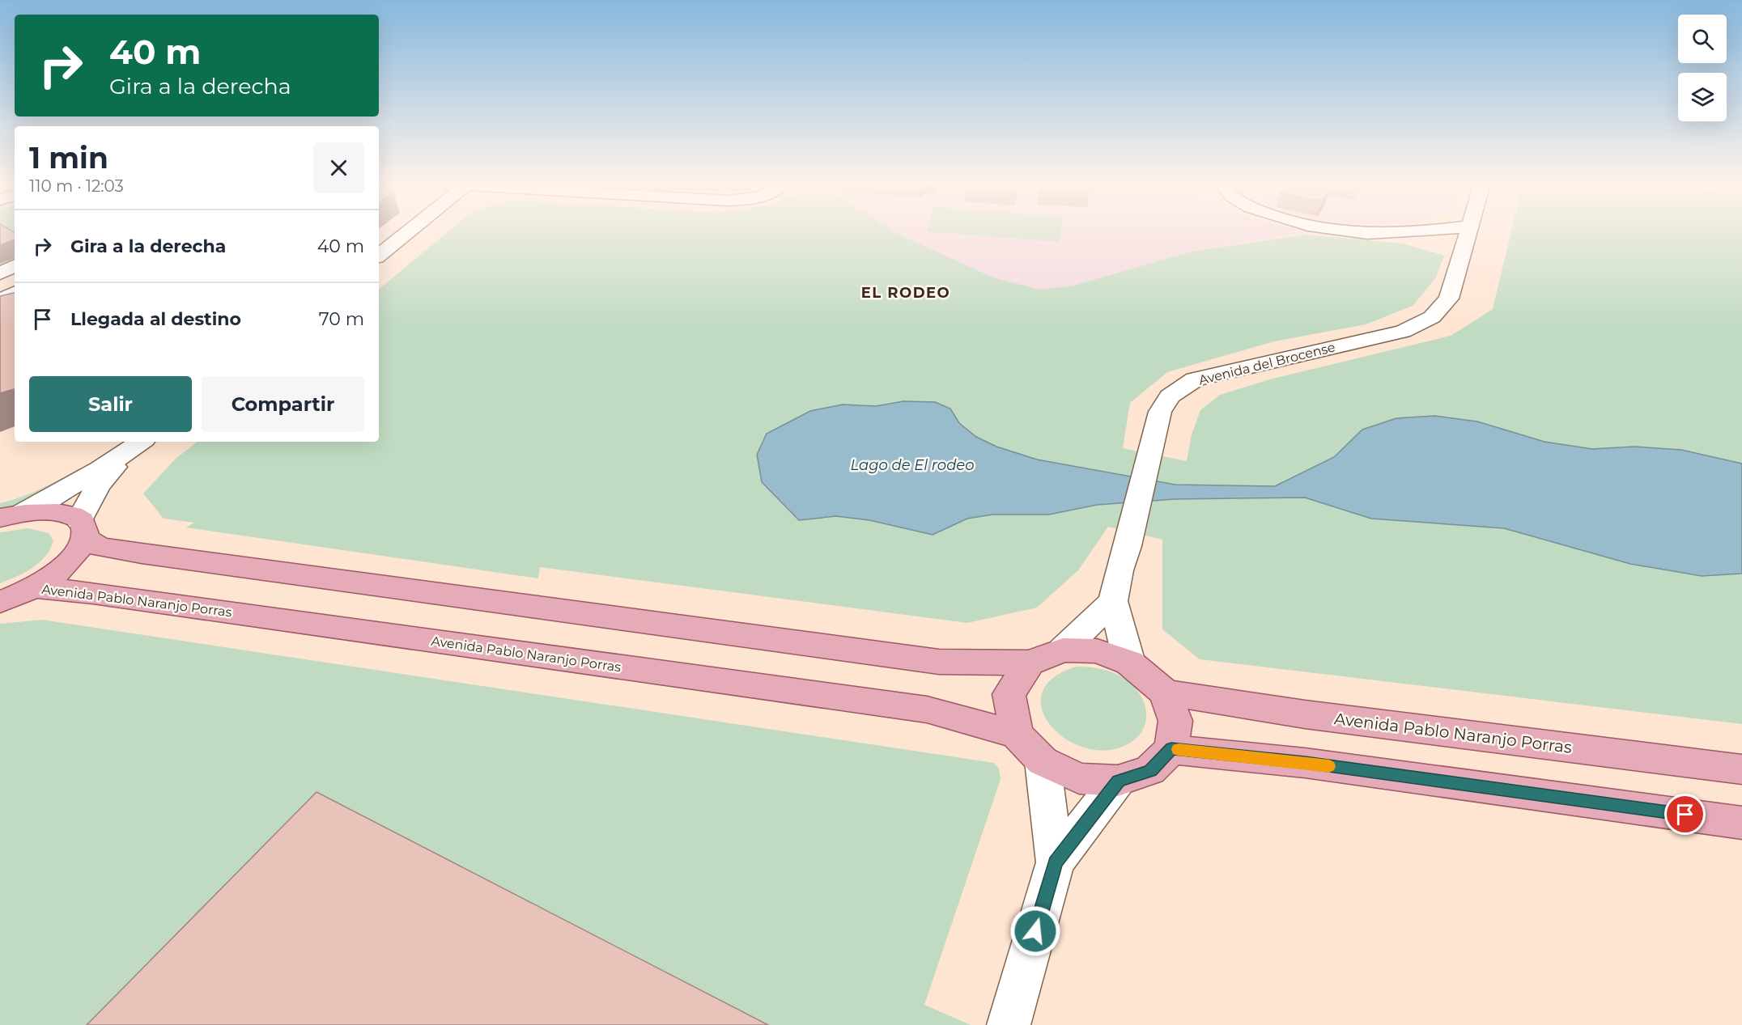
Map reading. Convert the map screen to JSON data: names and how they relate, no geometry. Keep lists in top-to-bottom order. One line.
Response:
{"streets":{"main road":["Avenida Pablo Naranjo Porras"],"street":["Avenida del Brocense"]},"crossings":[["Avenida del Brocense","Avenida Pablo Naranjo Porras"]],"districts":["EL RODEO"],"water":["Lago de El rodeo"],"page":{"turn":["40 m","Gira a la derecha"],"heading":["1 min","110 m · 12:03"],"list":[{"name":"Gira a la derecha","value":"40 m"},{"name":"Llegada al destino","value":"70 m"}],"buttons":["Salir","Compartir"]}}
